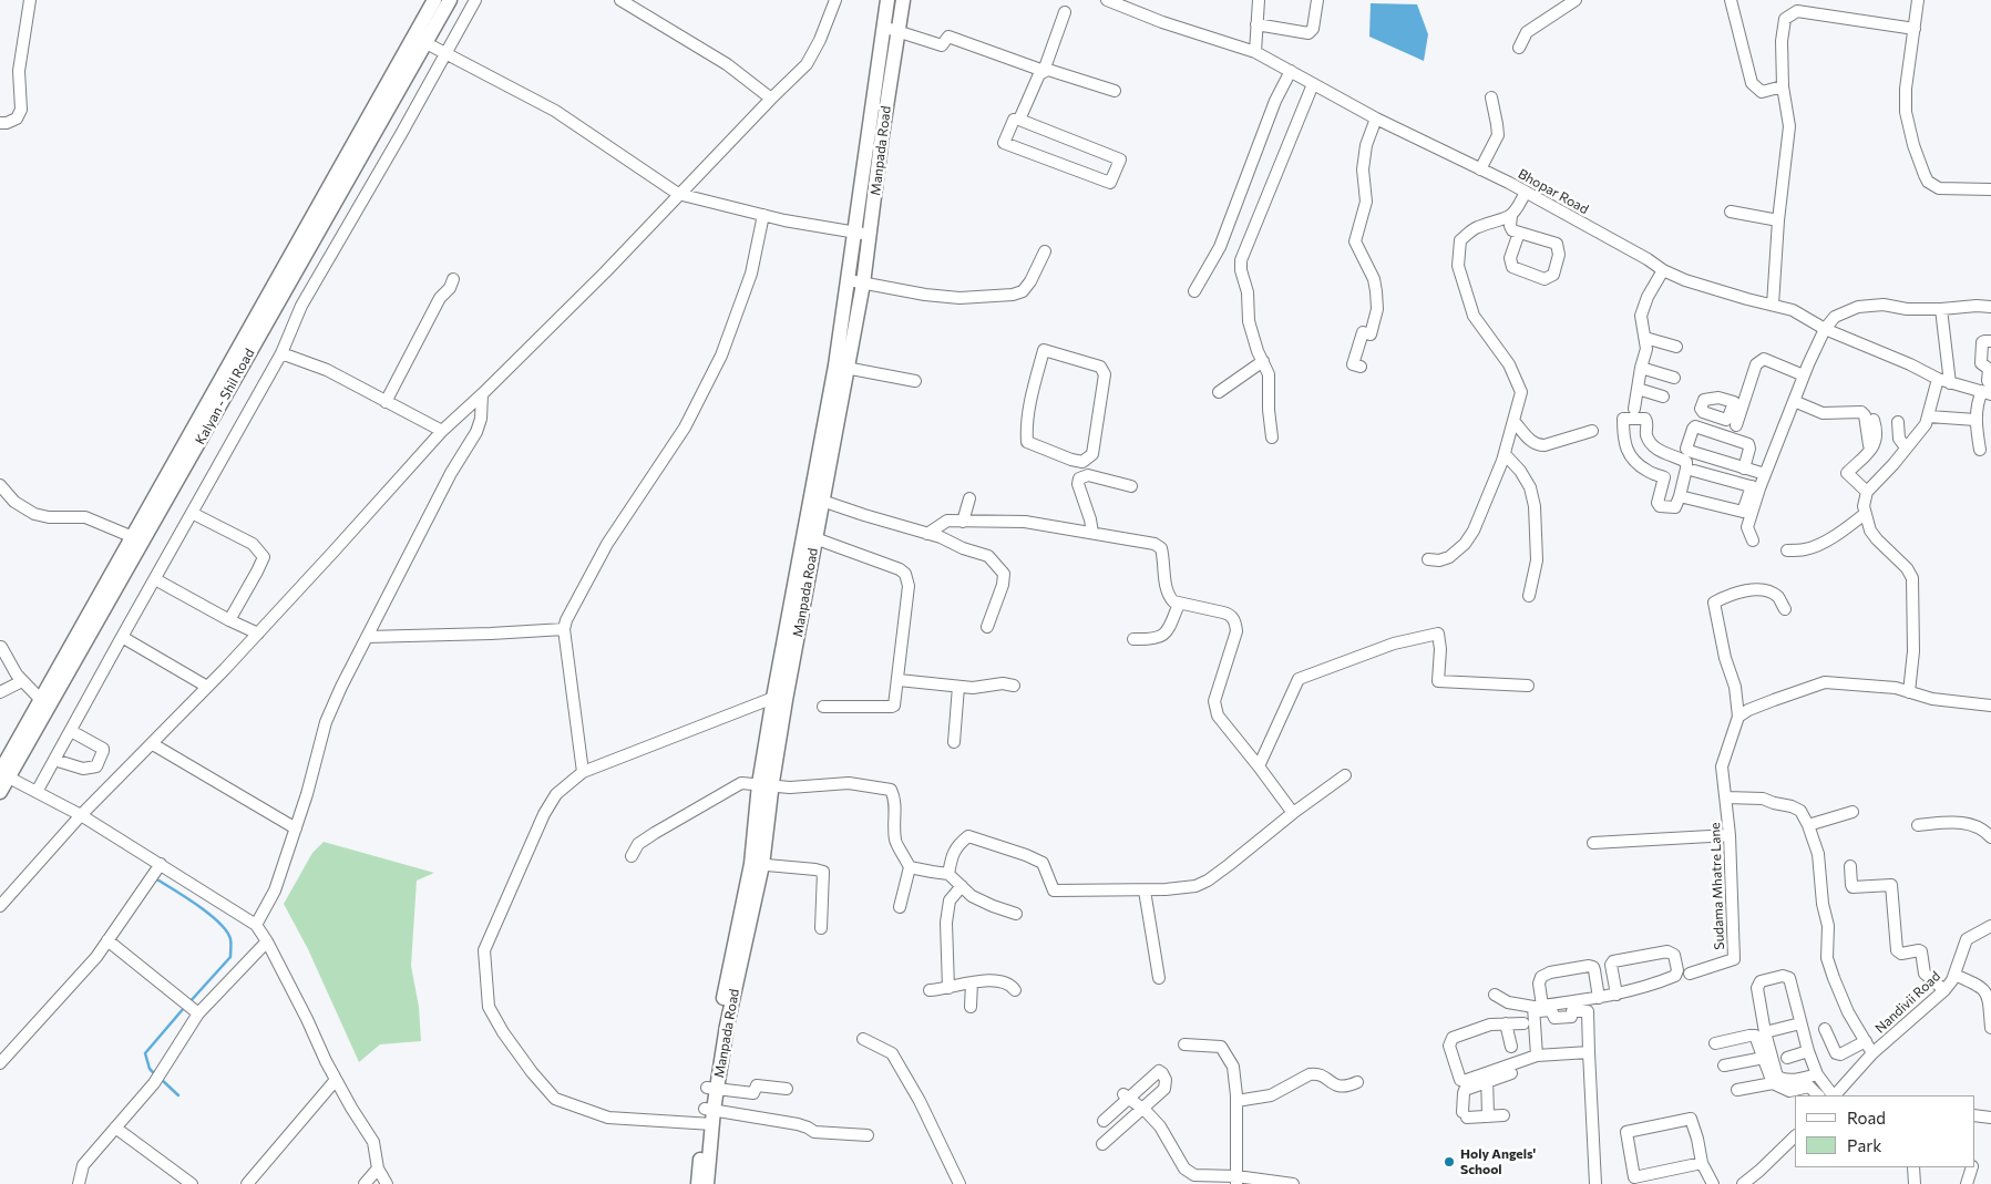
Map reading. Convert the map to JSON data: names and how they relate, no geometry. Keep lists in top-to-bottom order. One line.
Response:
{"streets":{"main road":["Manpada Road","Kalyan - Shil Road"],"street":["Bhopar Road","Sudama Mhatre Lane","Nandivii Road"]},"places":["Holy Angels' School"],"legend":["Road","Park"]}
